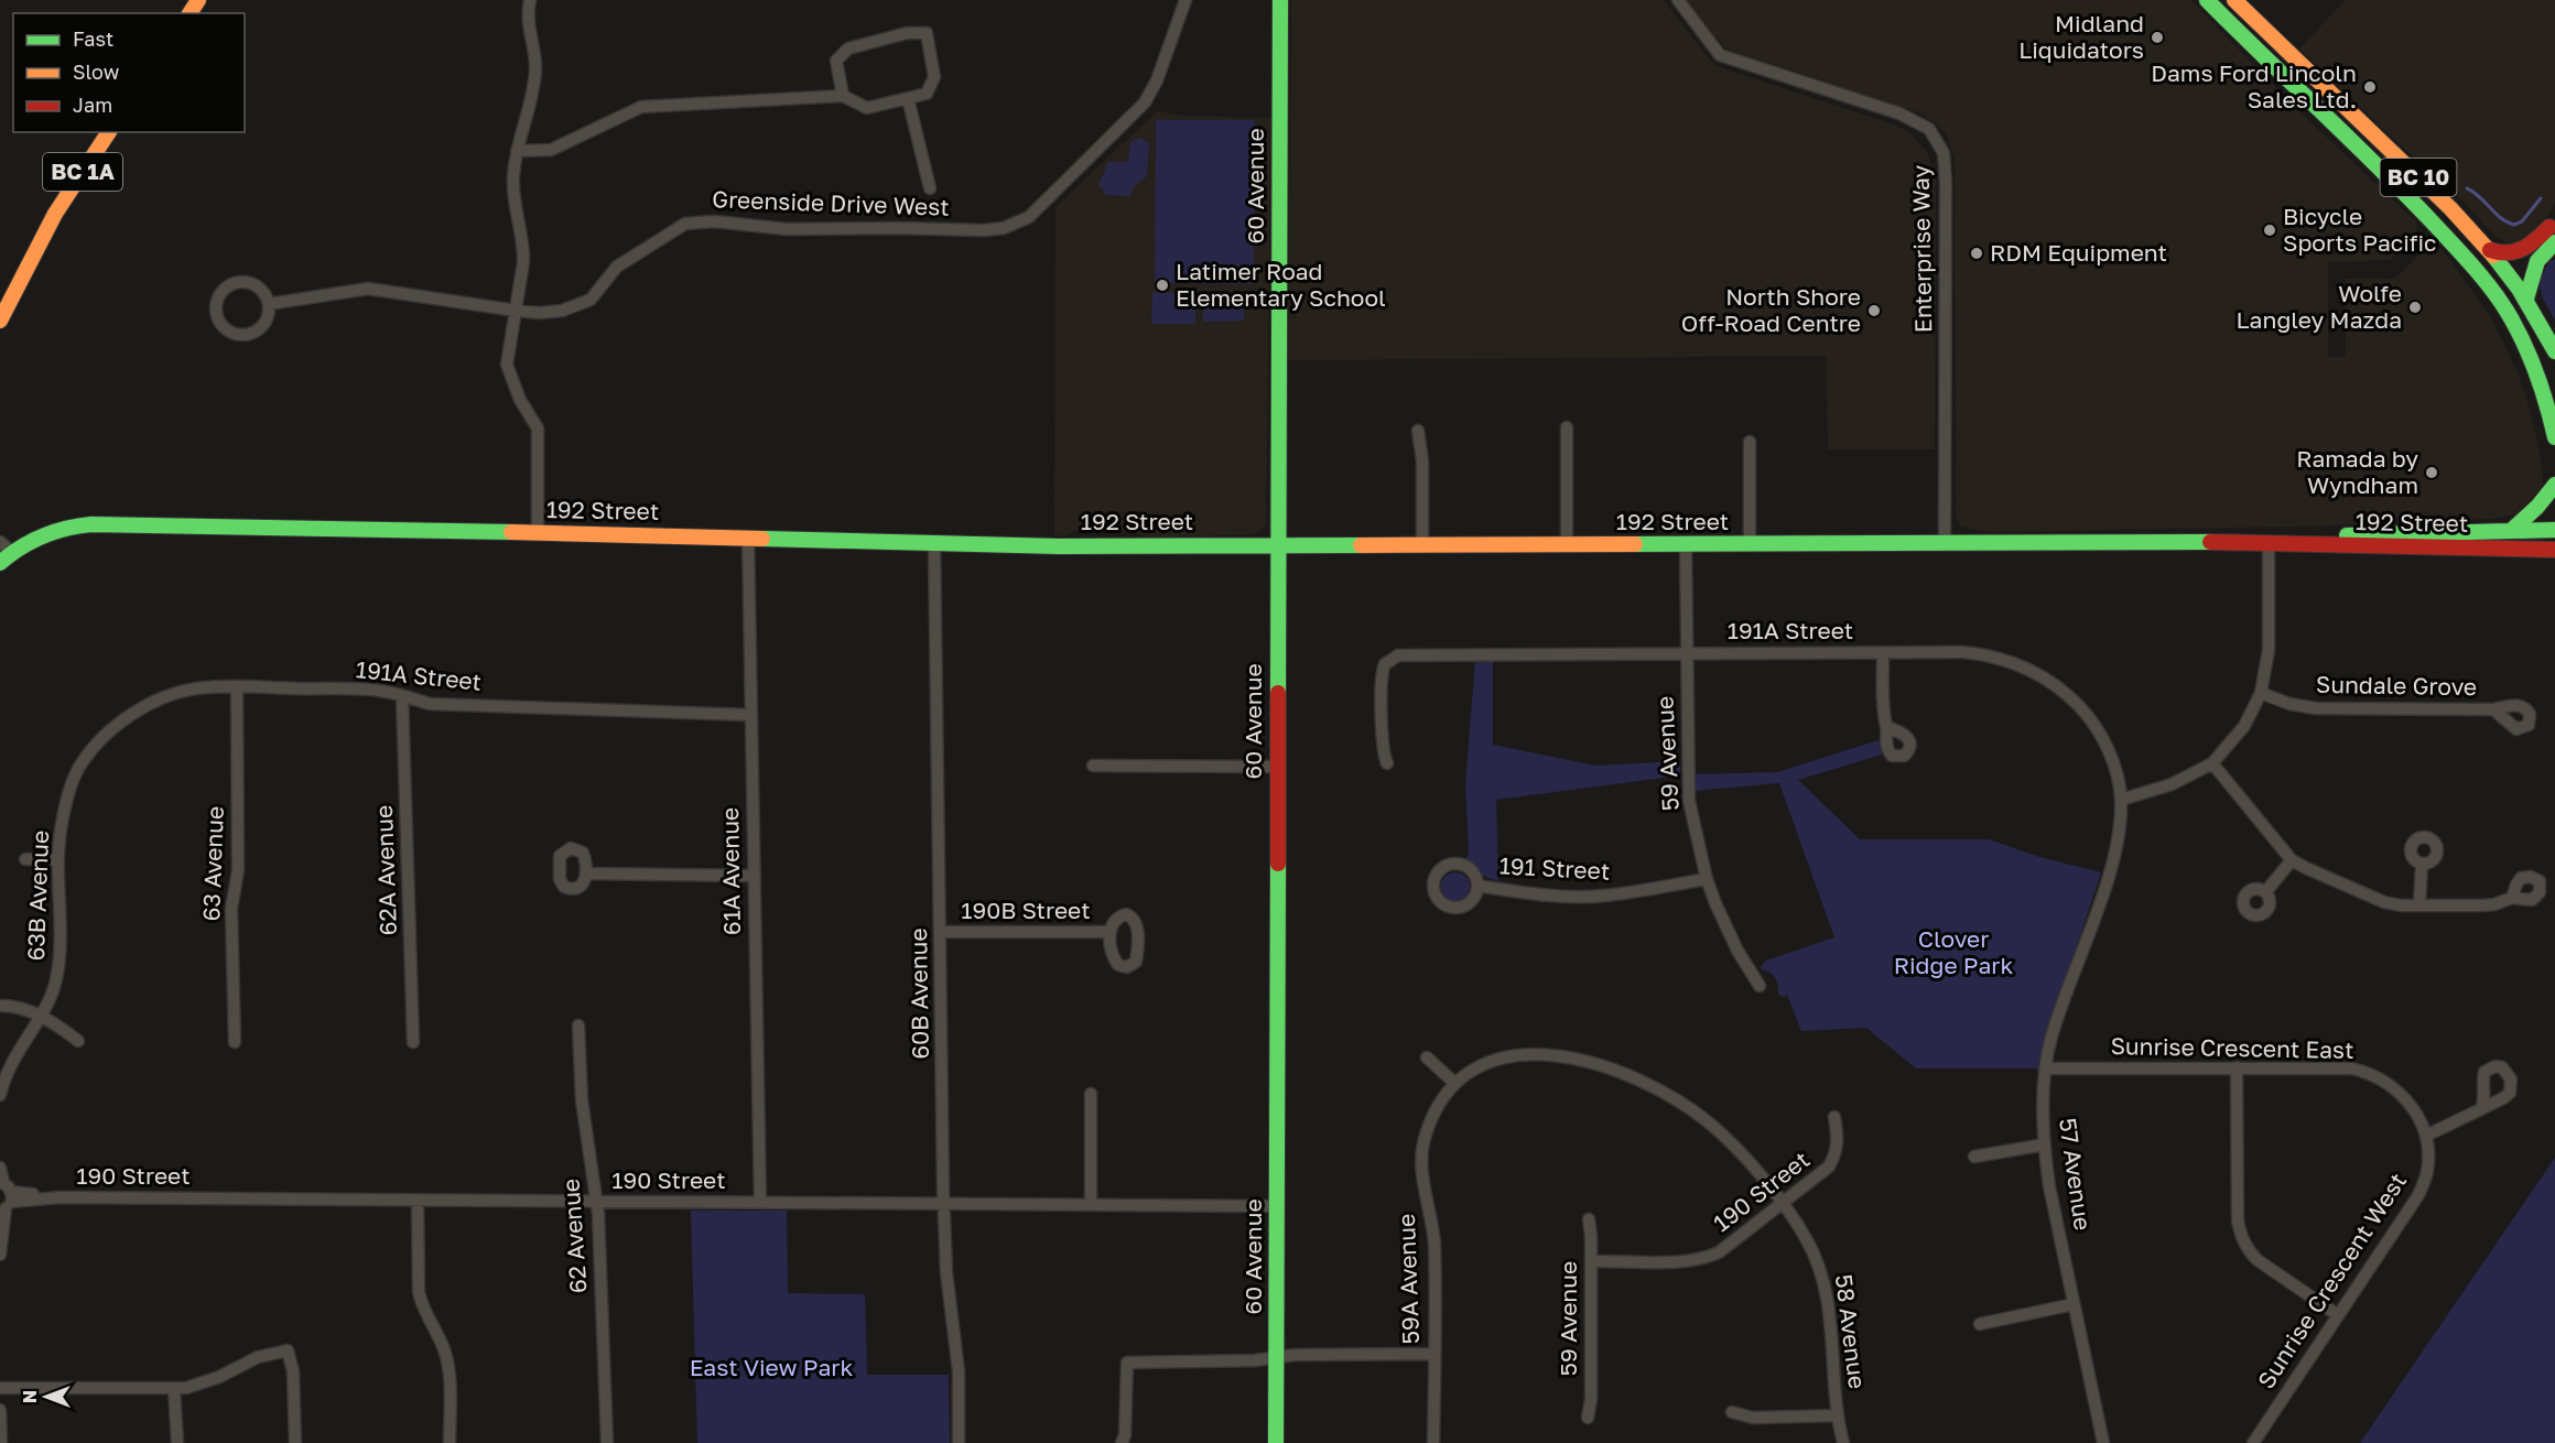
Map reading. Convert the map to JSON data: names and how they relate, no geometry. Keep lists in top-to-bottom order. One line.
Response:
{"streets":{"main road":["BC 1A","BC 10","60 Avenue","192 Street"],"street":["Greenside Drive West","Enterprise Way","191A Street","Sundale Grove","59 Avenue","63 Avenue","191 Street","62A Avenue","61A Avenue","63B Avenue","190B Street","60B Avenue","Sunrise Crescent East","57 Avenue","190 Street","62 Avenue","59A Avenue","Sunrise Crescent West","58 Avenue"]},"crossings":[["60 Avenue","192 Street"],["60 Avenue","190 Street"],["Enterprise Way","192 Street"],["192 Street","59 Avenue"],["192 Street","61A Avenue"],["192 Street","60B Avenue"],["191A Street","59 Avenue"],["191A Street","63 Avenue"],["191A Street","62A Avenue"],["191A Street","61A Avenue"],["191A Street","63B Avenue"],["191A Street","57 Avenue"],["59 Avenue","191 Street"],["59 Avenue","190 Street"],["61A Avenue","190 Street"],["190B Street","60B Avenue"],["60B Avenue","190 Street"],["Sunrise Crescent East","57 Avenue"],["Sunrise Crescent East","Sunrise Crescent West"],["190 Street","62 Avenue"],["190 Street","58 Avenue"],["59A Avenue","58 Avenue"]],"parks":["Clover Ridge Park","East View Park"],"places":["Midland Liquidators","Dams Ford Lincoln Sales Ltd.","Bicycle Sports Pacific","RDM Equipment","Latimer Road Elementary School","Wolfe Langley Mazda","North Shore Off-Road Centre","Ramada by Wyndham"],"legend":["Fast","Slow","Jam"],"north":"left"}
